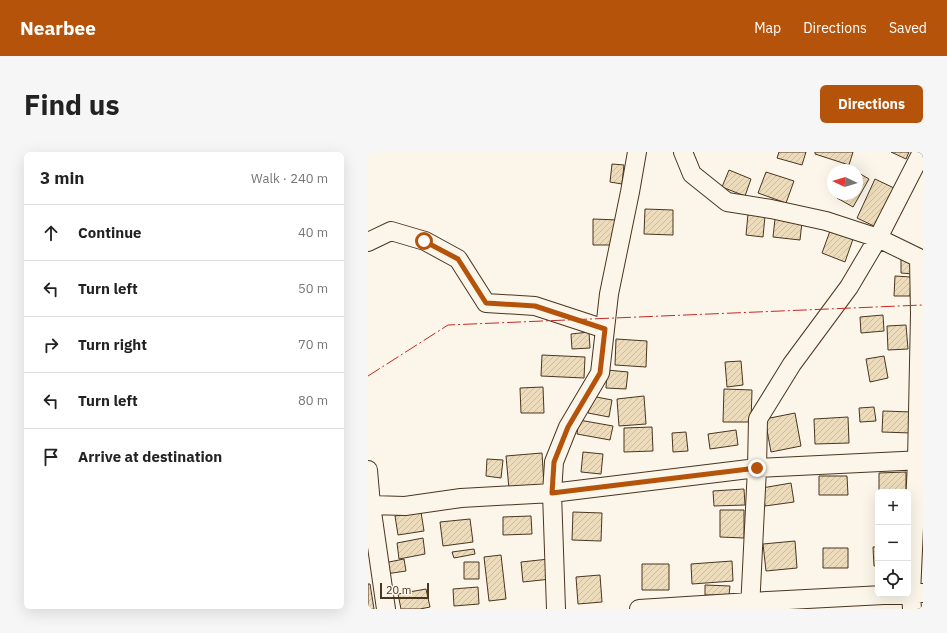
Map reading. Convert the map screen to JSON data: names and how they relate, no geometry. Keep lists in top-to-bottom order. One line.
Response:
{"scale_bar":"20 m","north":"left","page":{"header":"Nearbee","nav":["Map","Directions","Saved"],"buttons":"Directions","title":"Find us","heading":["3 min","Walk · 240 m"],"list":[["Continue","40 m"],["Turn left","50 m"],["Turn right","70 m"],["Turn left","80 m"],"Arrive at destination"],"map_buttons":["+","−"],"scale":"20 m"}}
